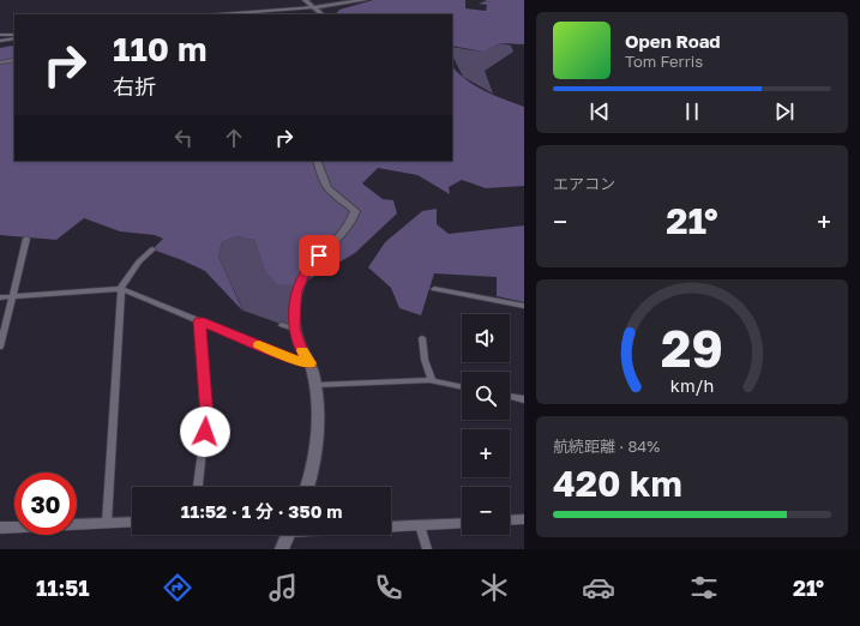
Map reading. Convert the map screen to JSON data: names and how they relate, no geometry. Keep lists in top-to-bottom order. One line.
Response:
{"page":{"turn":["110 m","右折"],"song":["Open Road","Tom Ferris"],"tile":["エアコン",["航続距離 · 84%","420 km"]],"heat":["−","21°","+"],"map_buttons":["+","−"],"limit":"30","trip":"11:52 · 1 分 · 350 m","tabs":["11:51","21°"],"gauge":["29","km/h"]}}
